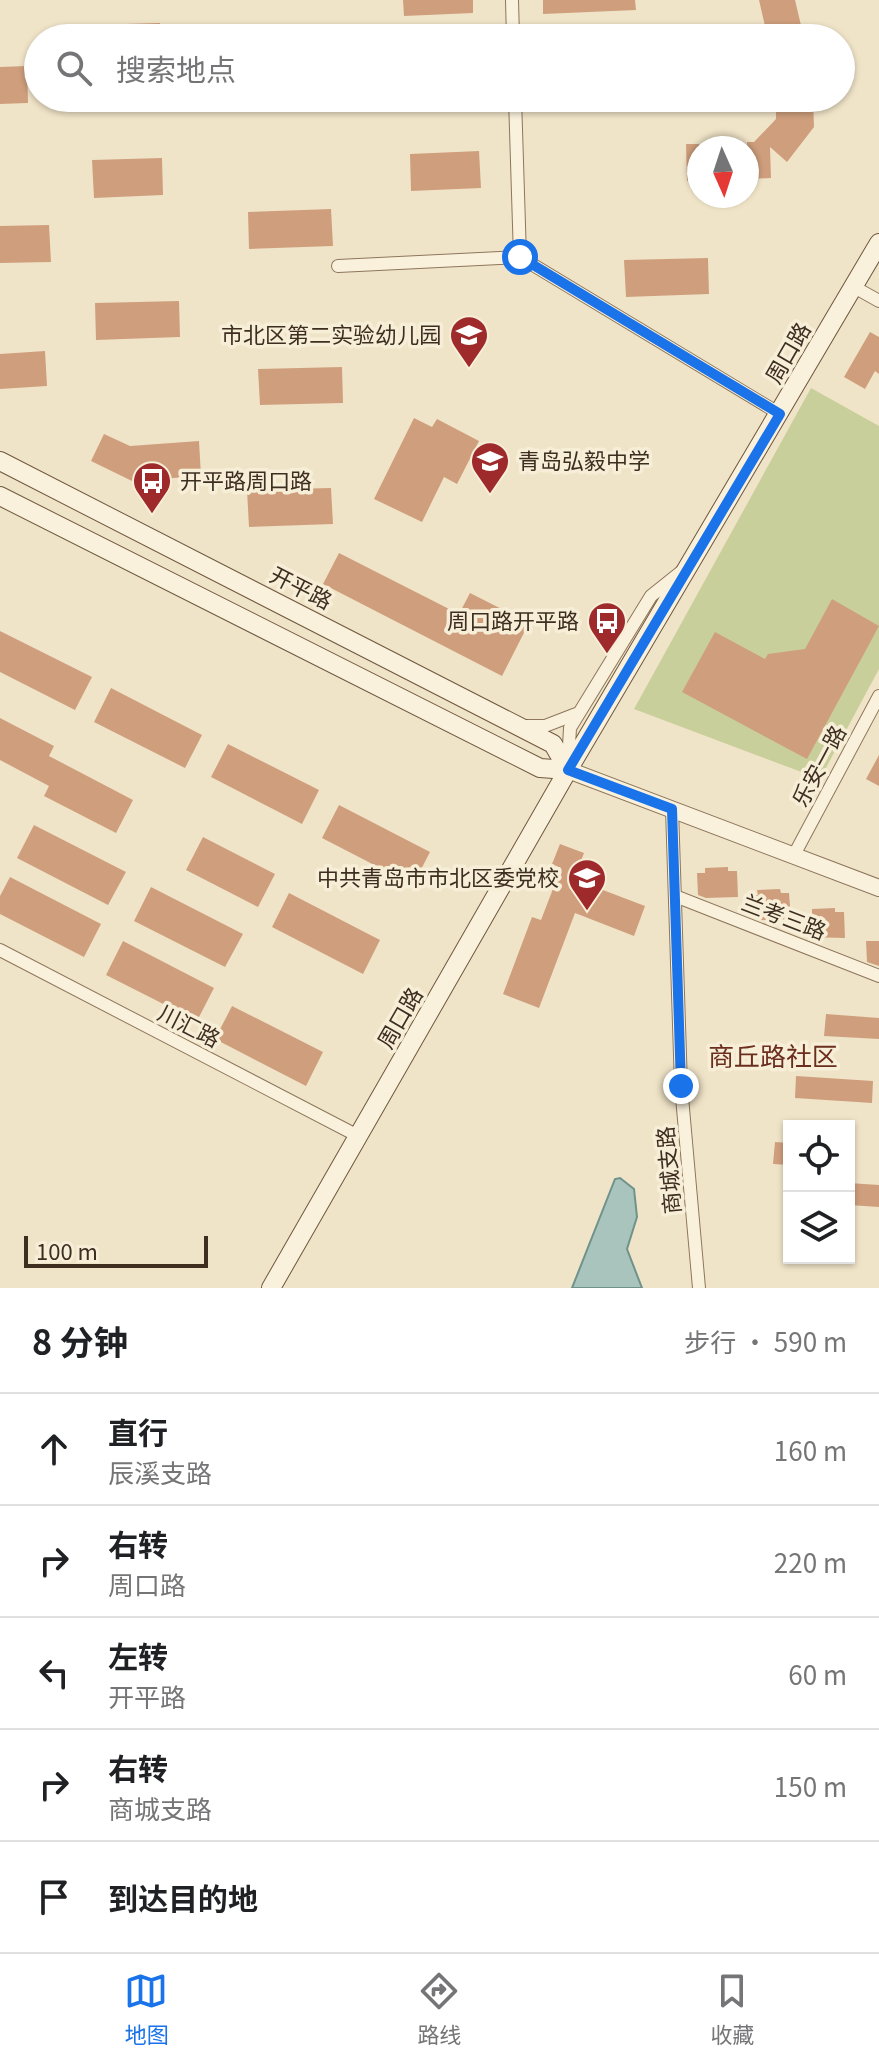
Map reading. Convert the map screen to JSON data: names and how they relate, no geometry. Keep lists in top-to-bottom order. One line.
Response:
{"streets":{"main road":["周口路","开平路"],"street":["乐安一路","兰考三路","川汇路","商城支路"]},"crossings":[["周口路","开平路"],["周口路","川汇路"],["兰考三路","商城支路"]],"districts":["商丘路社区"],"places":{"school or university":["市北区第二实验幼儿园","青岛弘毅中学","中共青岛市市北区委党校"],"bus stop":["开平路周口路","周口路开平路"]},"scale_bar":"100 m","north":"bottom","page":{"search":"搜索地点","scale":"100 m","heading":["8 分钟","步行 · 590 m"],"list":[["直行","辰溪支路","160 m"],["右转","周口路","220 m"],["左转","开平路","60 m"],["右转","商城支路","150 m"],"到达目的地"],"nav":["地图","路线","收藏"]}}
